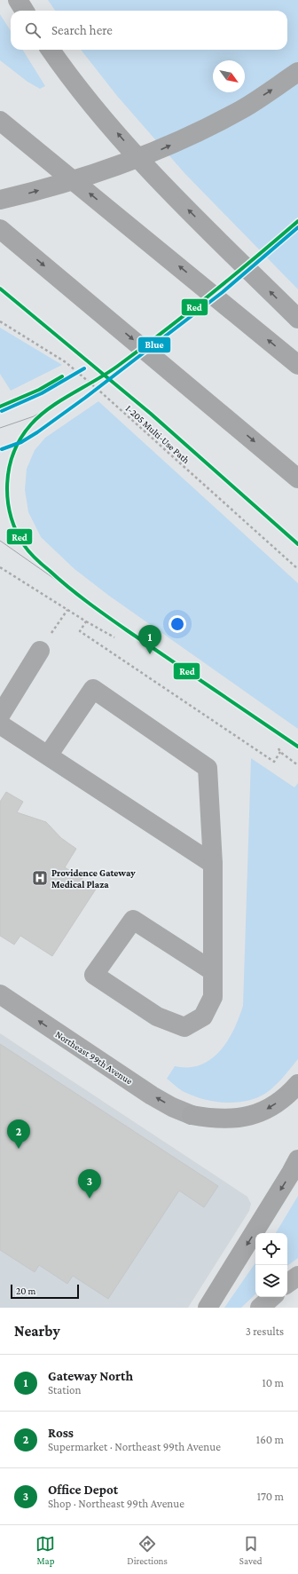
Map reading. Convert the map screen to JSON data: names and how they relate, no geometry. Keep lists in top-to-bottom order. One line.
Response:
{"streets":{"street":["Northeast 99th Avenue"],"path":["I-205 Multi-Use Path"]},"one_way":["Northeast 99th Avenue"],"places":{"hospital":["Providence Gateway Medical Plaza"]},"lines":["transit line Red","transit line Blue"],"scale_bar":"20 m","north":"bottom right","page":{"search":"Search here","pins":["1","2","3"],"scale":"20 m","heading":["Nearby","3 results"],"list":[{"mark":"1","name":"Gateway North","note":"Station","value":"10 m"},{"mark":"2","name":"Ross","note":"Supermarket · Northeast 99th Avenue","value":"160 m"},{"mark":"3","name":"Office Depot","note":"Shop · Northeast 99th Avenue","value":"170 m"}],"nav":["Map","Directions","Saved"]}}
